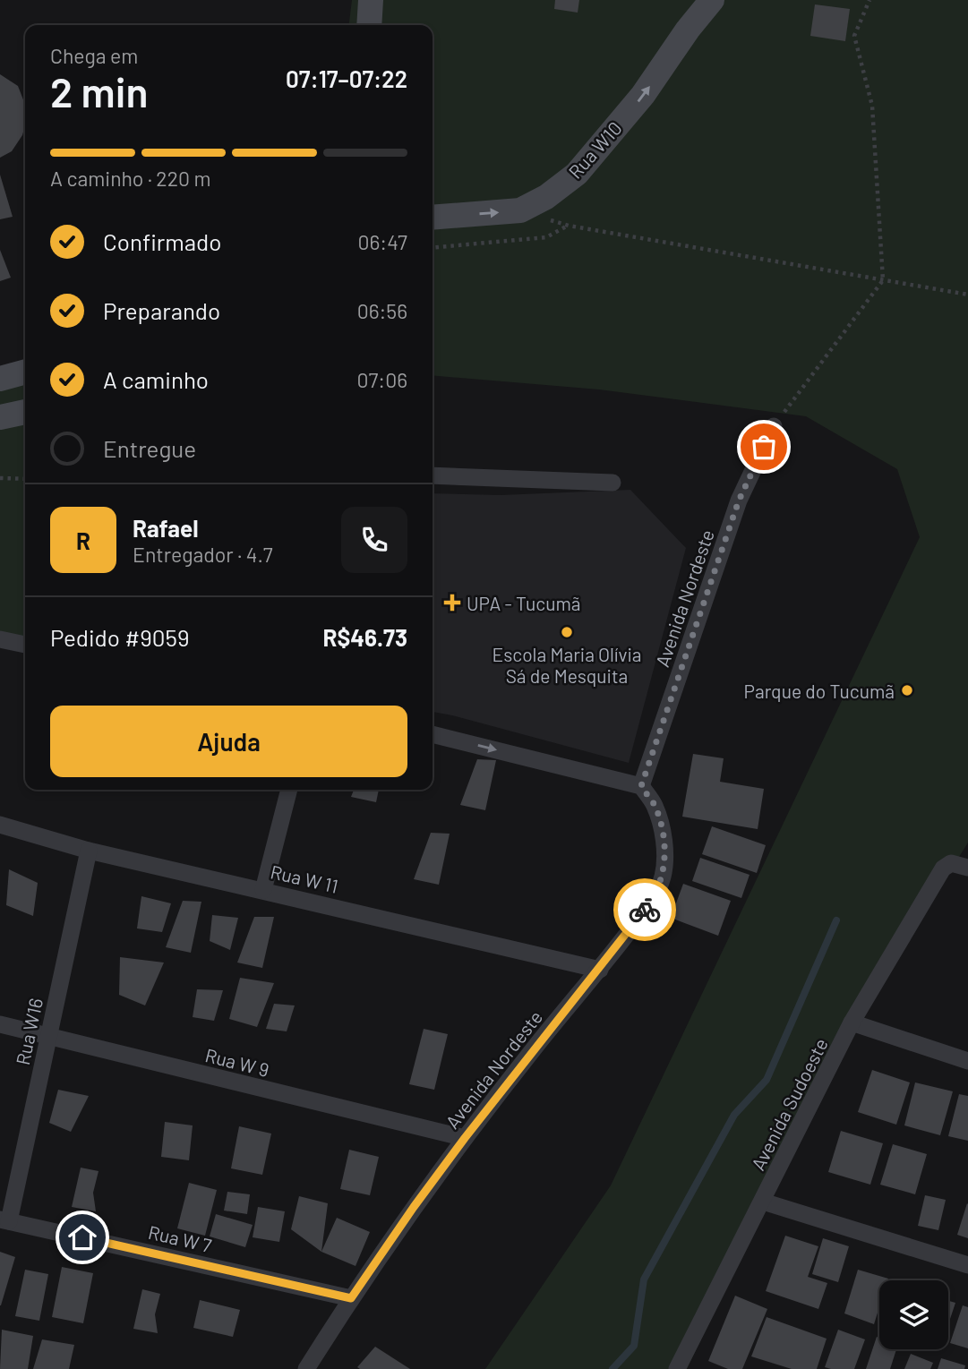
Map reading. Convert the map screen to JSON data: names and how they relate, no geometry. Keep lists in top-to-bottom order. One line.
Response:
{"streets":{"street":["Rua W10","Avenida Nordeste","Rua W 11","Rua W16","Rua W 9","Avenida Sudoeste","Rua W 7"]},"crossings":[["Avenida Nordeste","Rua W 11"],["Avenida Nordeste","Rua W 9"],["Avenida Nordeste","Rua W 7"],["Rua W 11","Rua W16"],["Rua W16","Rua W 9"],["Rua W16","Rua W 7"]],"one_way":["Rua W10"],"places":{"health":["UPA - Tucumã"],"other":["Escola Maria Olívia Sá de Mesquita","Parque do Tucumã"]},"page":{"heading":["2 min","Chega em","07:17–07:22"],"panel":["Rafael","Entregador · 4.7","Pedido #9059","R$46.73"],"bar":"A caminho · 220 m","list":[["Confirmado","06:47"],["Preparando","06:56"],["A caminho","07:06"],"Entregue"],"round":"R","buttons":"Ajuda"}}
